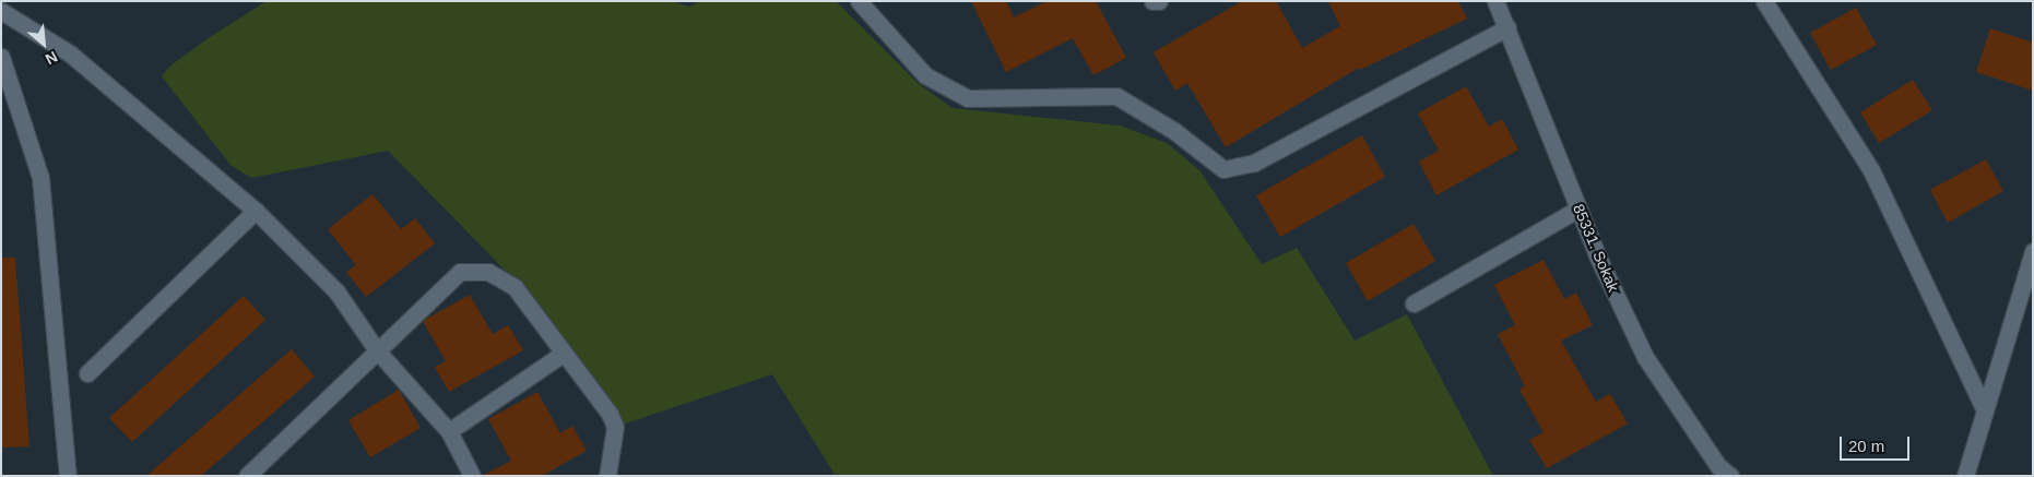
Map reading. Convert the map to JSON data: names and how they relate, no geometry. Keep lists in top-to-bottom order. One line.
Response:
{"streets":{"street":["85331. Sokak"]},"scale_bar":"20 m","north":"bottom right"}
